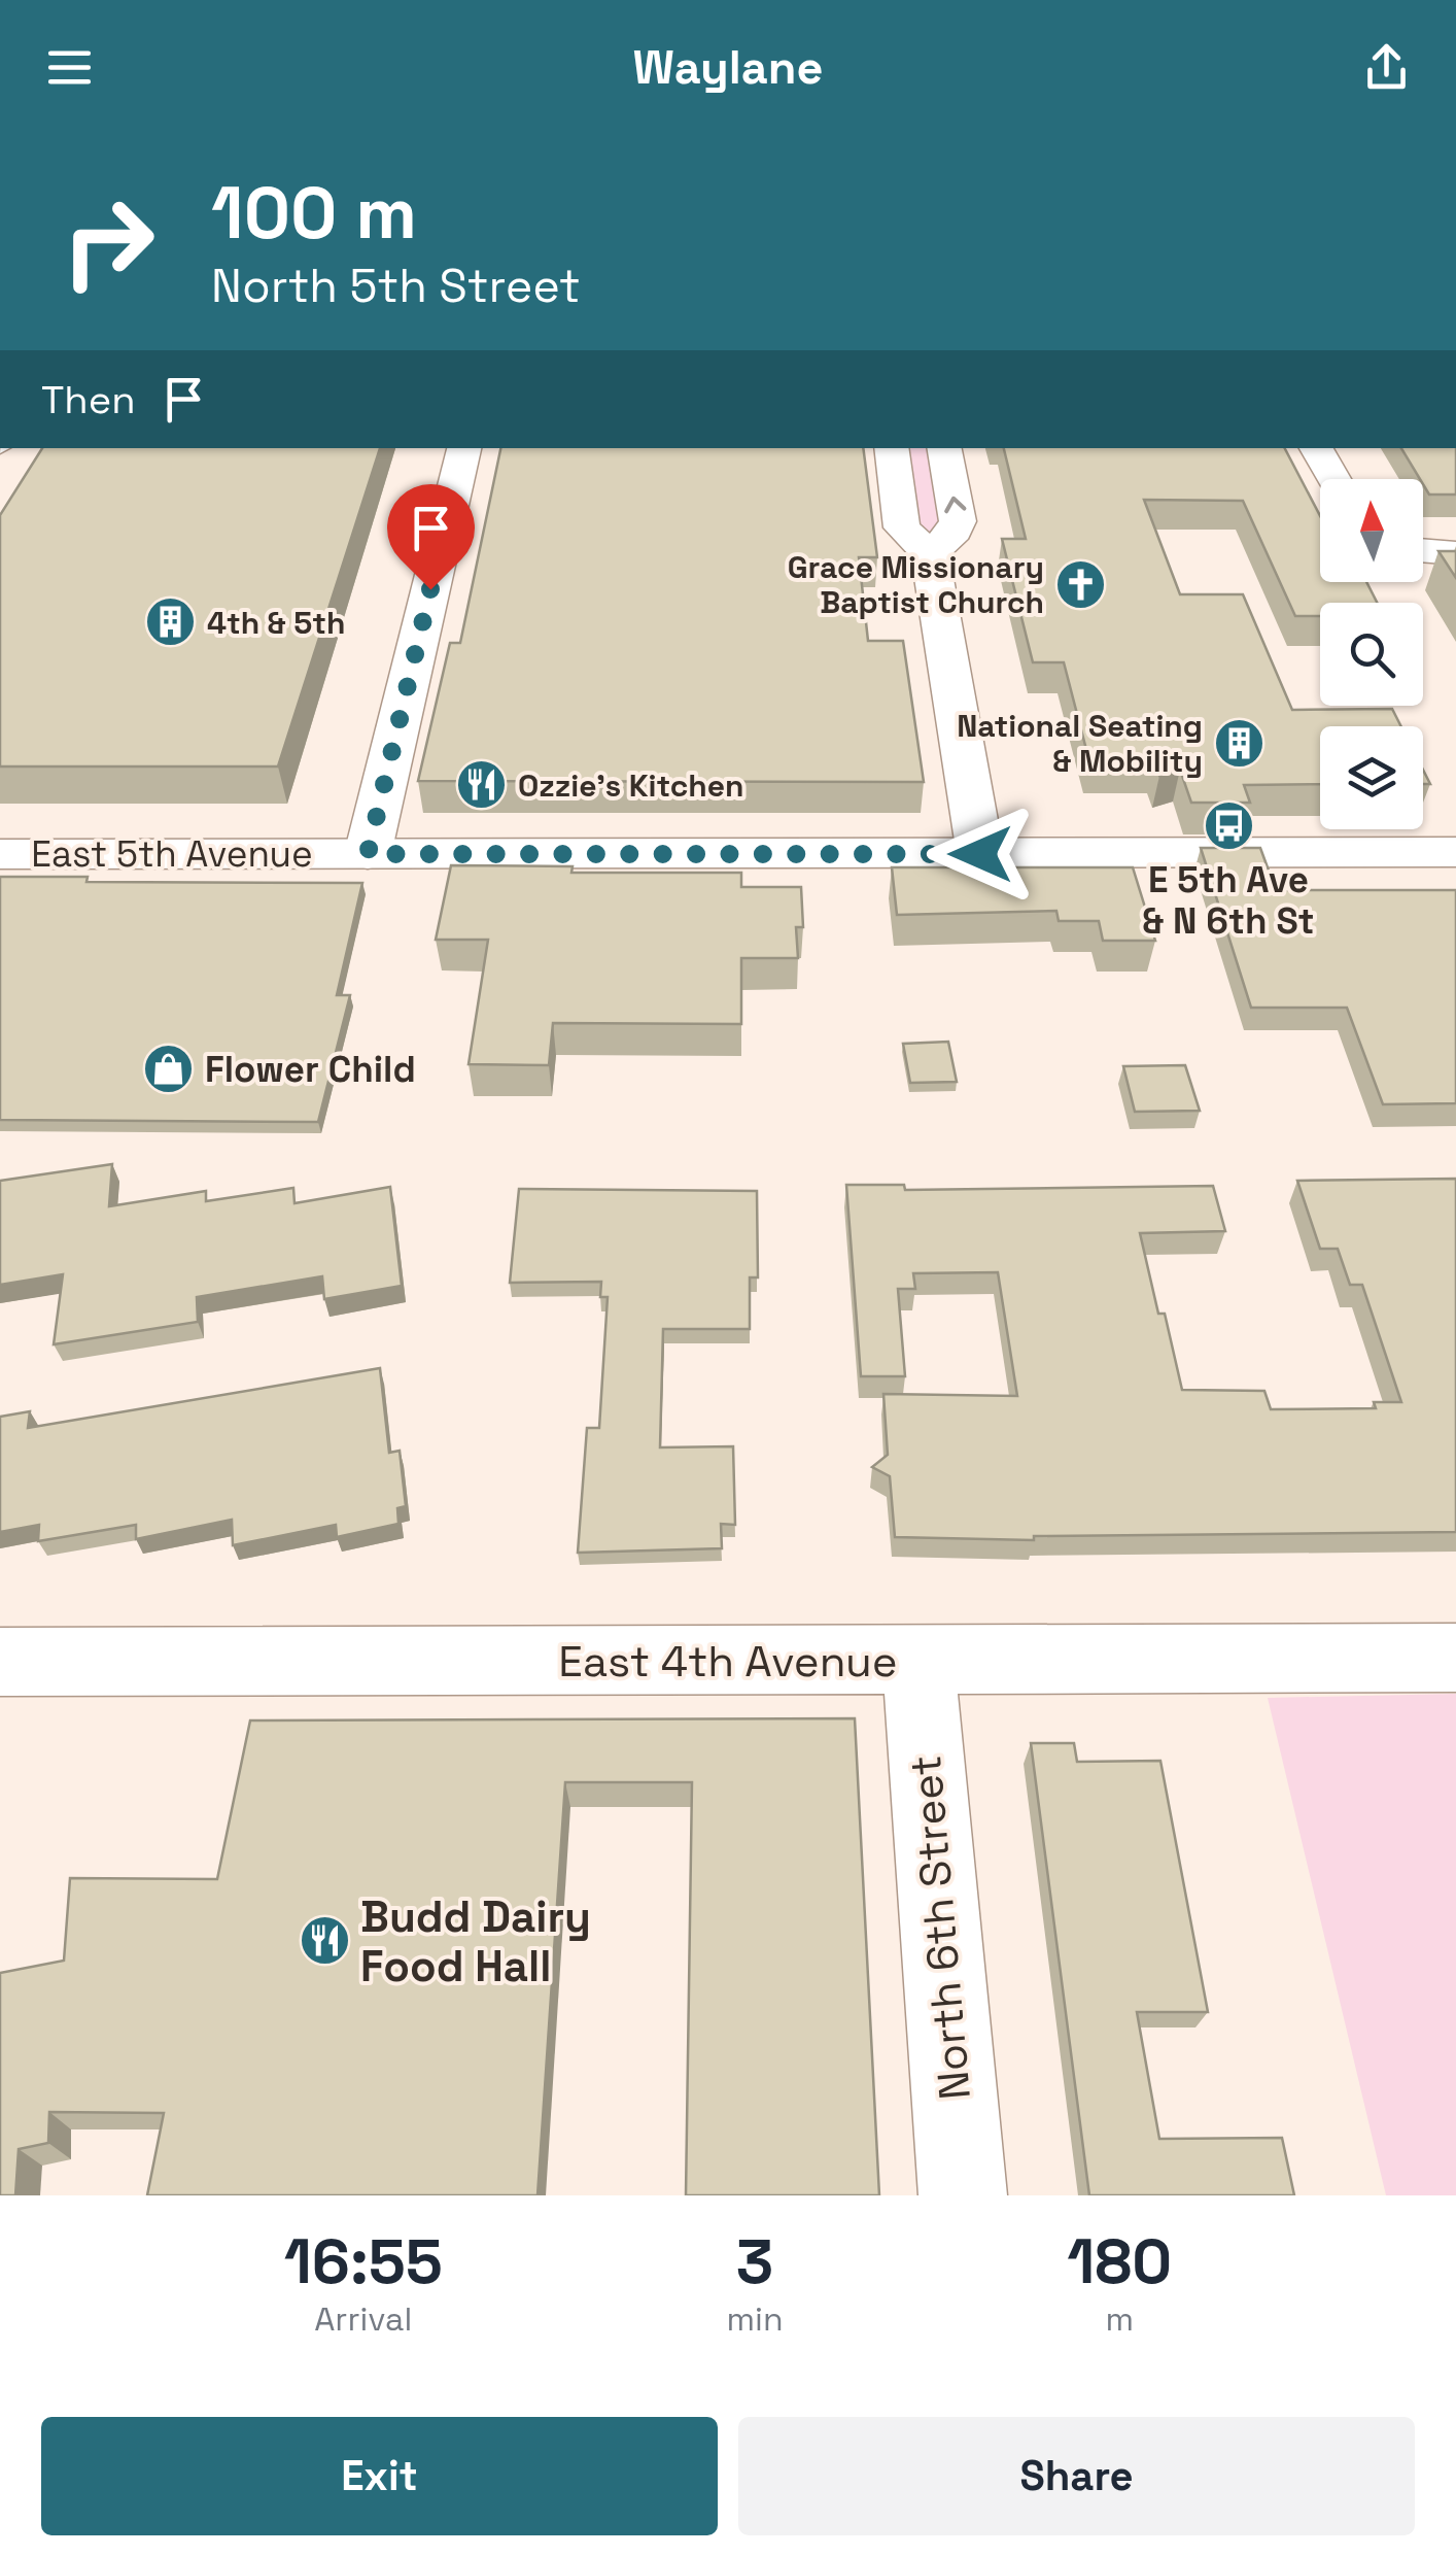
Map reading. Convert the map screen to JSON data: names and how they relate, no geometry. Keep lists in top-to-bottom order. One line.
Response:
{"streets":{"street":["East 5th Avenue","East 4th Avenue","North 6th Street"]},"crossings":[["East 4th Avenue","North 6th Street"]],"places":{"church":["Grace Missionary Baptist Church"],"building":["4th & 5th","National Seating & Mobility"],"restaurant":["Ozzie's Kitchen","Budd Dairy Food Hall"],"bus stop":["E 5th Ave & N 6th St"],"shop":["Flower Child"]},"north":"top","page":{"header":"Waylane","turn":["100 m","North 5th Street"],"then":"Then","eta":["16:55","Arrival","3","min","180","m"],"buttons":["Exit","Share"]}}
